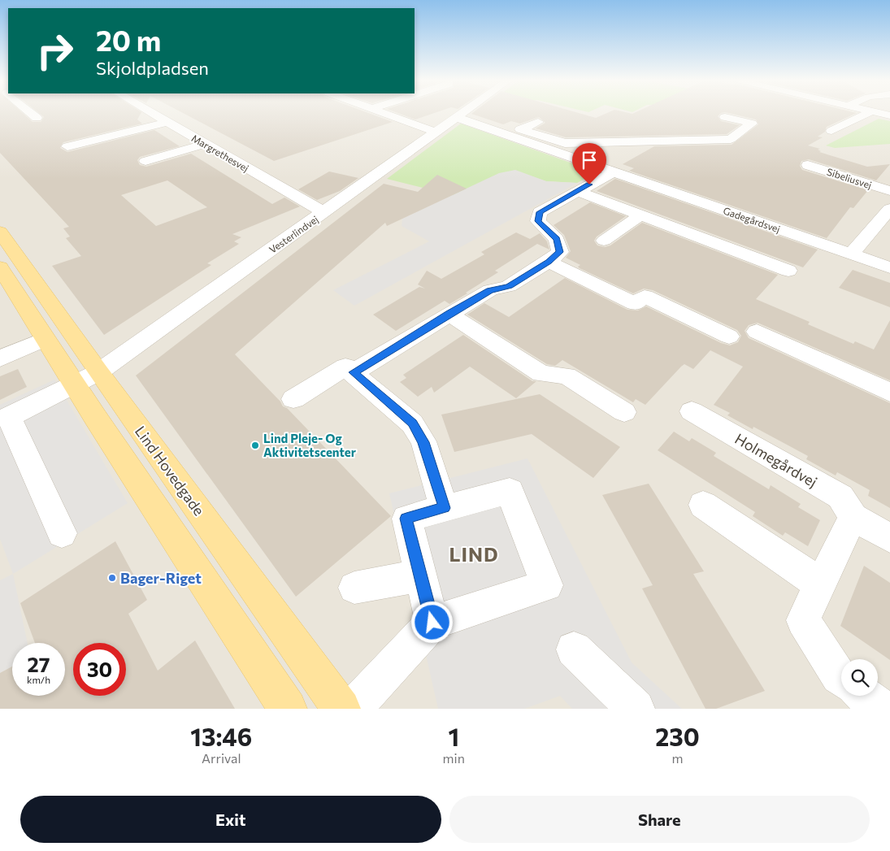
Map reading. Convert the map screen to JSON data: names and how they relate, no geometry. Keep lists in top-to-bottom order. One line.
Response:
{"streets":{"main road":["Lind Hovedgade"],"street":["Margrethesvej","Sibeliusvej","Gadegårdsvej","Vesterlindvej","Holmegårdvej"]},"crossings":[["Margrethesvej","Vesterlindvej"],["Gadegårdsvej","Vesterlindvej"],["Vesterlindvej","Lind Hovedgade"]],"districts":["LIND"],"places":["Lind Pleje- Og Aktivitetscenter","Bager-Riget"],"page":{"turn":["20 m","Skjoldpladsen"],"speed":"27 km/h","limit":"30","eta":["13:46","Arrival","1","min","230","m"],"buttons":["Exit","Share"]}}
